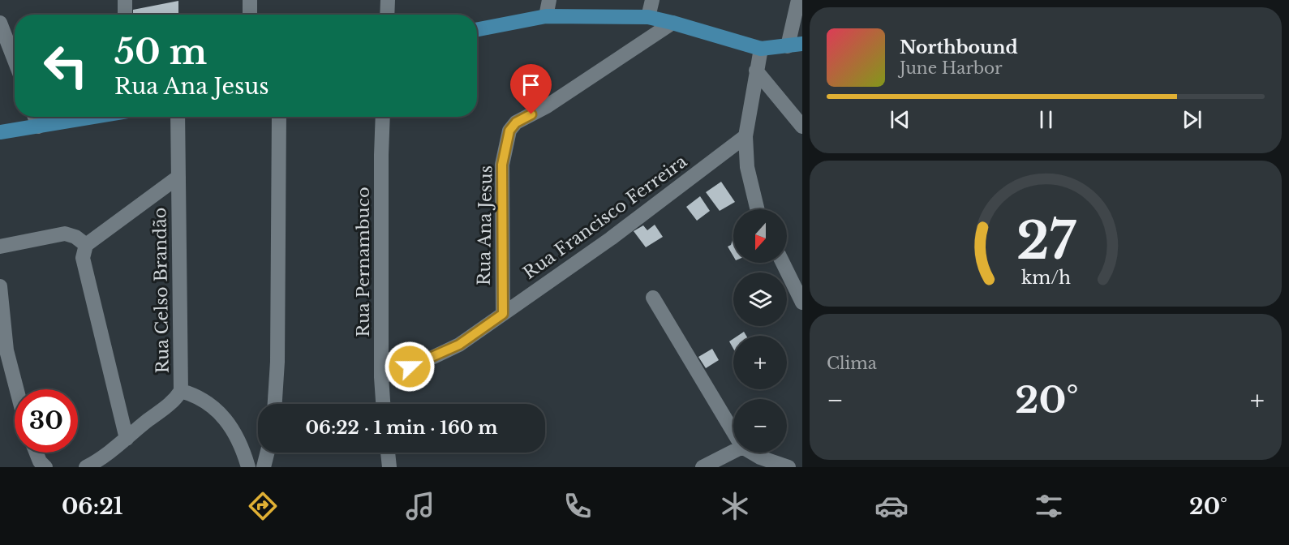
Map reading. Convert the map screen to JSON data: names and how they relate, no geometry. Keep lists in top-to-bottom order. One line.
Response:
{"streets":{"street":["Rua Francisco Ferreira","Rua Ana Jesus","Rua Pernambuco","Rua Celso Brandão"]},"crossings":[["Rua Francisco Ferreira","Rua Ana Jesus"],["Rua Francisco Ferreira","Rua Pernambuco"]],"north":"bottom","page":{"turn":["50 m","Rua Ana Jesus"],"song":["Northbound","June Harbor"],"map_buttons":["+","−"],"tile":"Clima","heat":["−","20°","+"],"limit":"30","trip":"06:22 · 1 min · 160 m","tabs":["06:21","20°"],"gauge":["27","km/h"]}}
